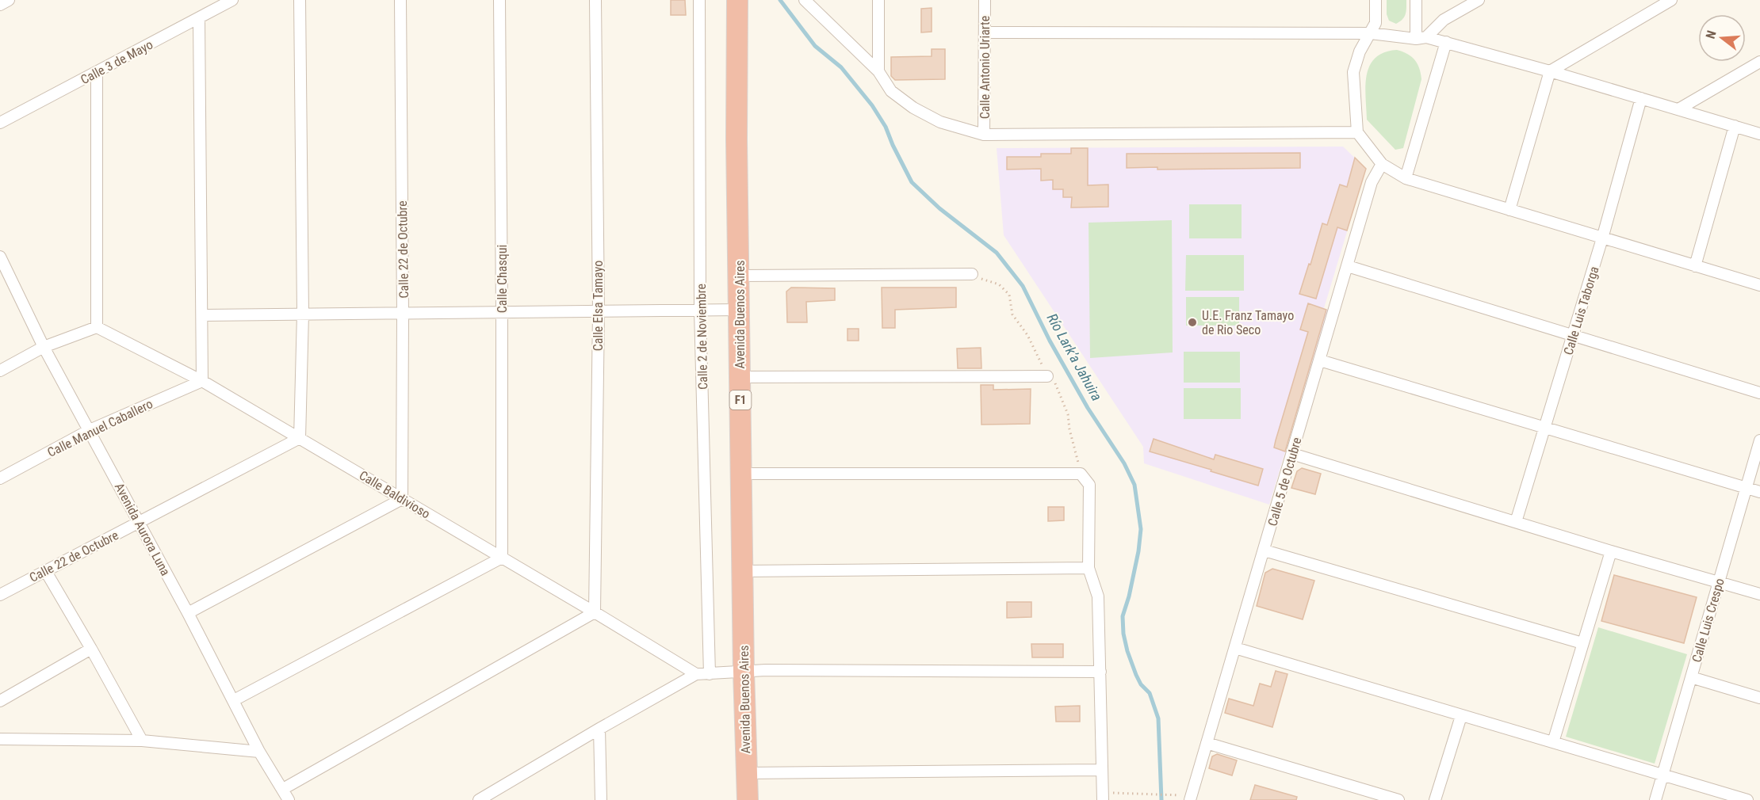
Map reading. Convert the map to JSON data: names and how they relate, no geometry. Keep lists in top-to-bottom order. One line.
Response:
{"streets":{"highway":["Avenida Buenos Aires","F1"],"street":["Calle 3 de Mayo","Calle Antonio Uriarte","Calle 22 de Octubre","Calle Chasqui","Calle Elsa Tamayo","Calle Luis Taborga","Calle 2 de Noviembre","Calle Manuel Caballero","Calle 5 de Octubre","Calle Baldivioso","Avenida Aurora Luna","Calle Luis Crespo"]},"crossings":[["Calle 22 de Octubre","Calle Baldivioso"],["Calle 22 de Octubre","Avenida Aurora Luna"],["Calle Chasqui","Calle Baldivioso"],["Calle Elsa Tamayo","Calle Baldivioso"],["Calle Manuel Caballero","Calle Baldivioso"],["Calle Manuel Caballero","Avenida Aurora Luna"]],"water":["Río Lark’a Jahuira"],"places":["U.E. Franz Tamayo de Rio Seco"],"north":"left"}
